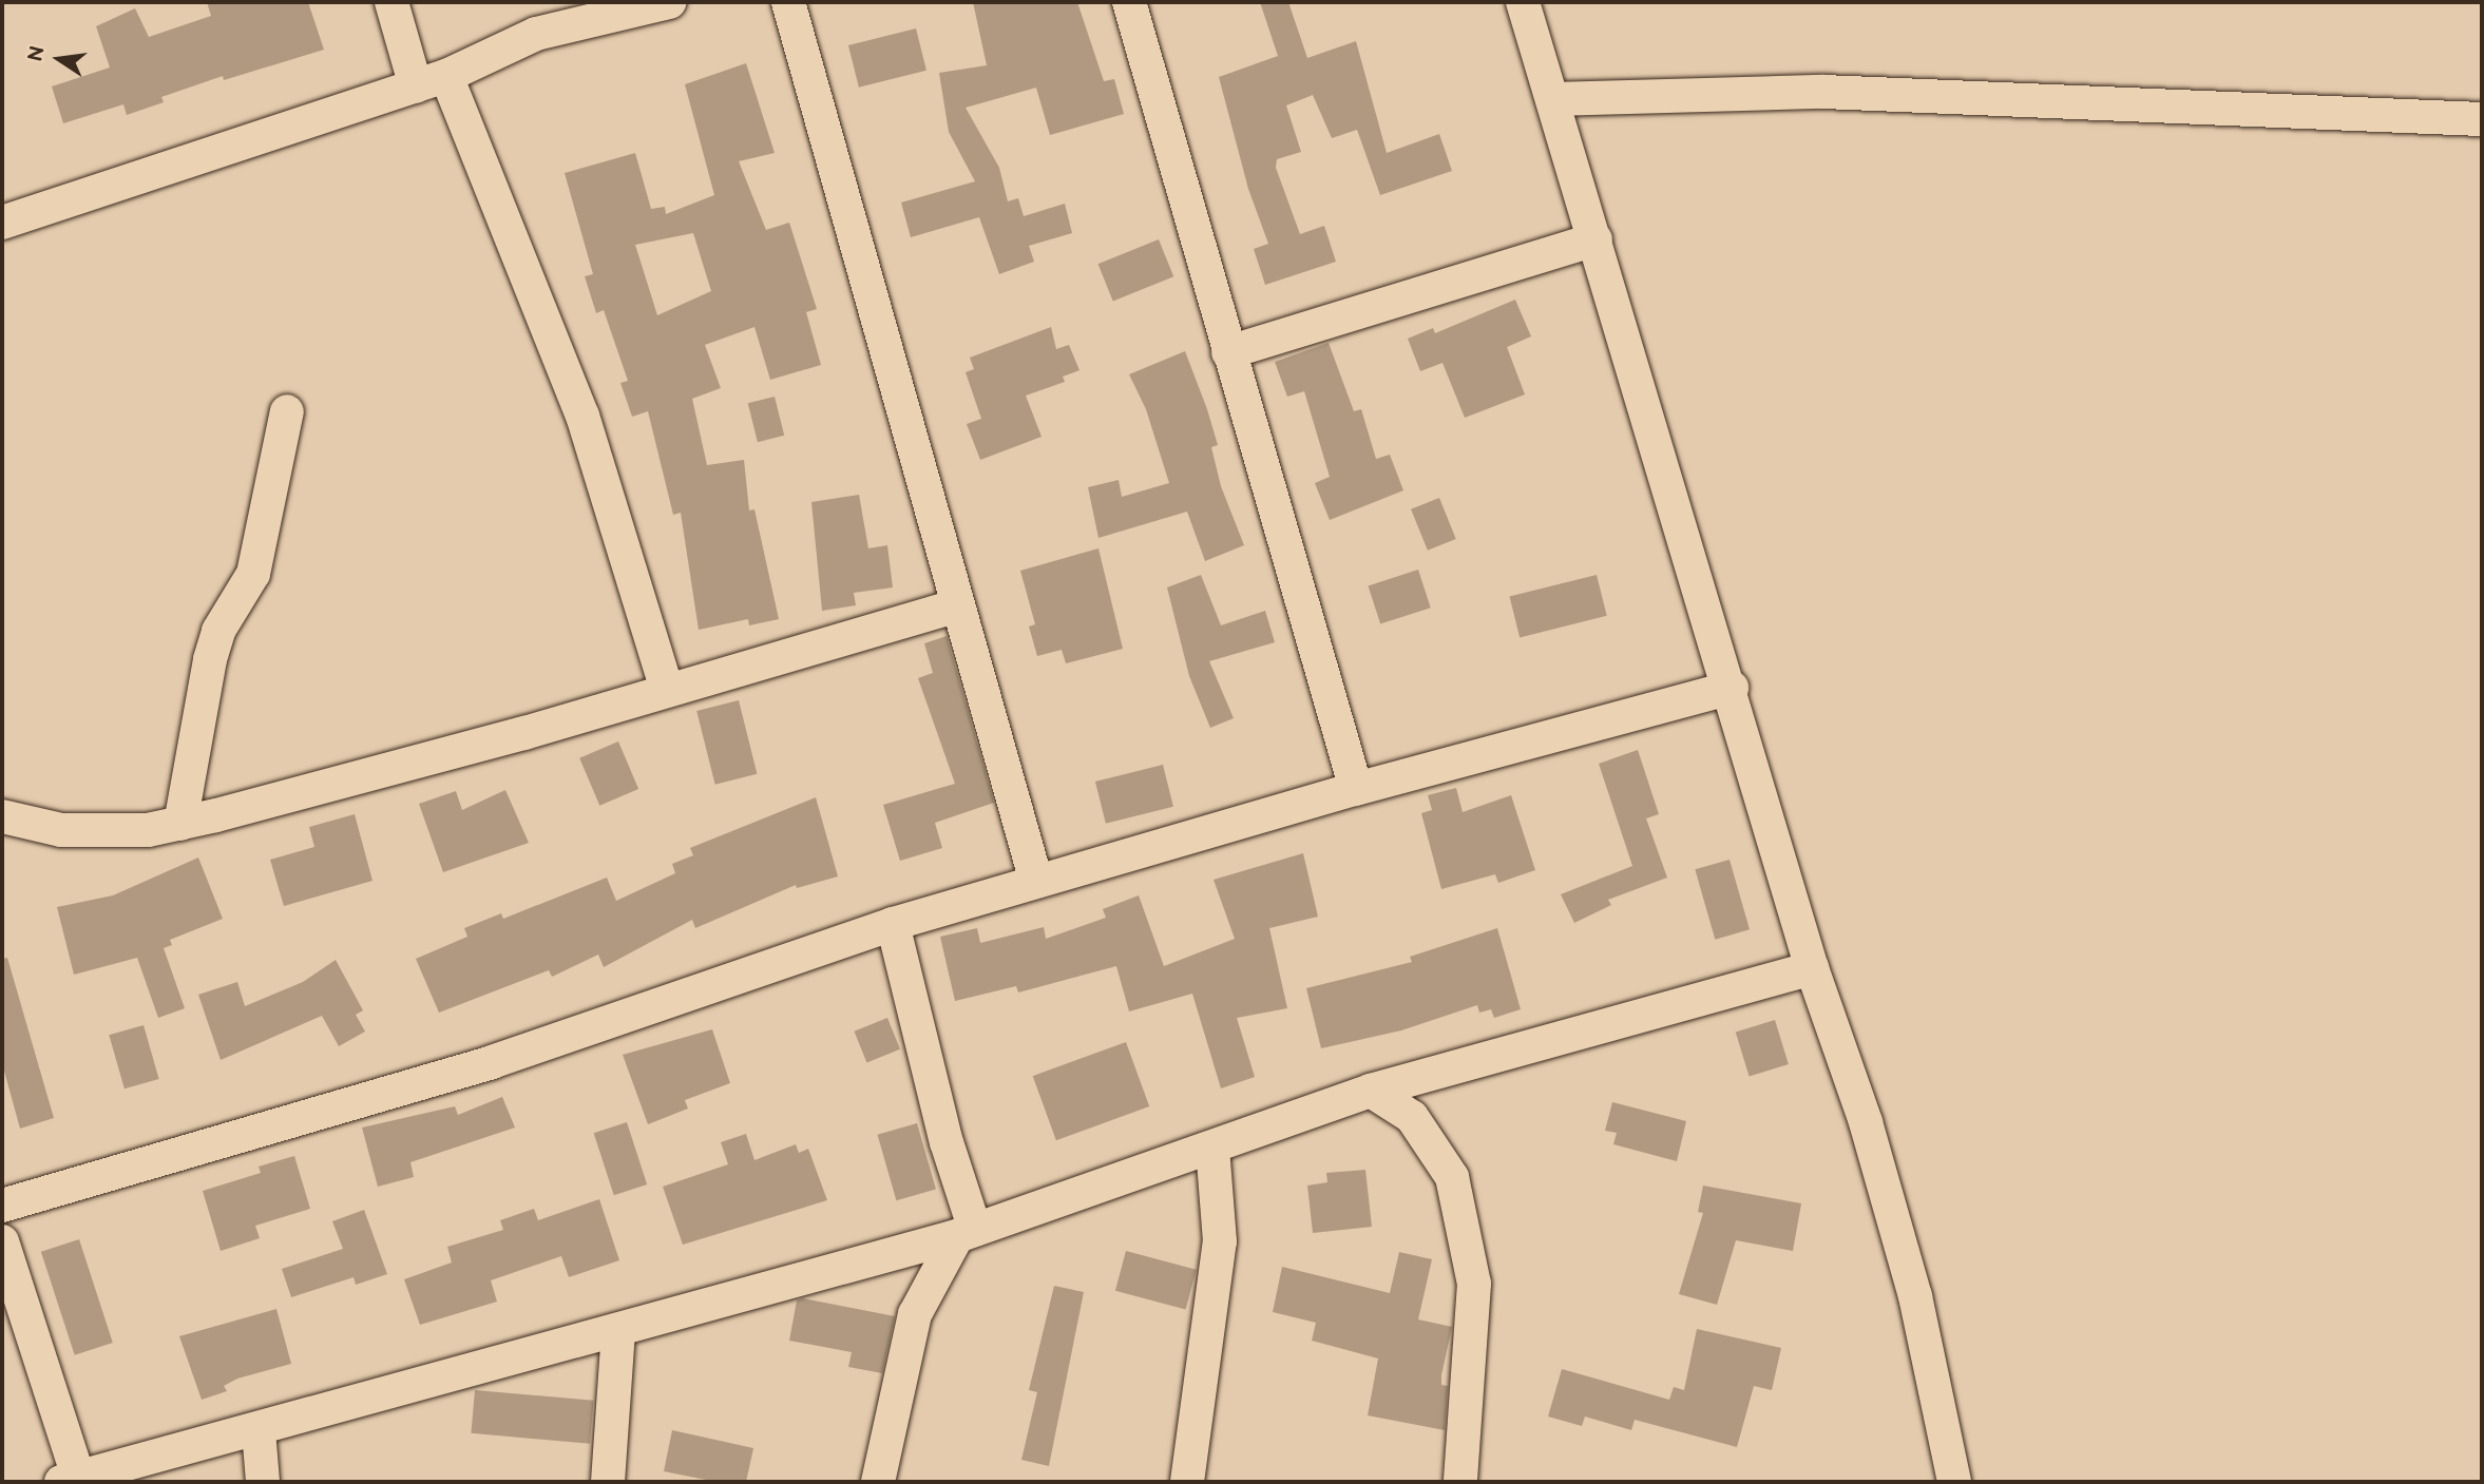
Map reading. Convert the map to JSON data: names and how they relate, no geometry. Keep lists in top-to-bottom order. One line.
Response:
{"north":"left"}
